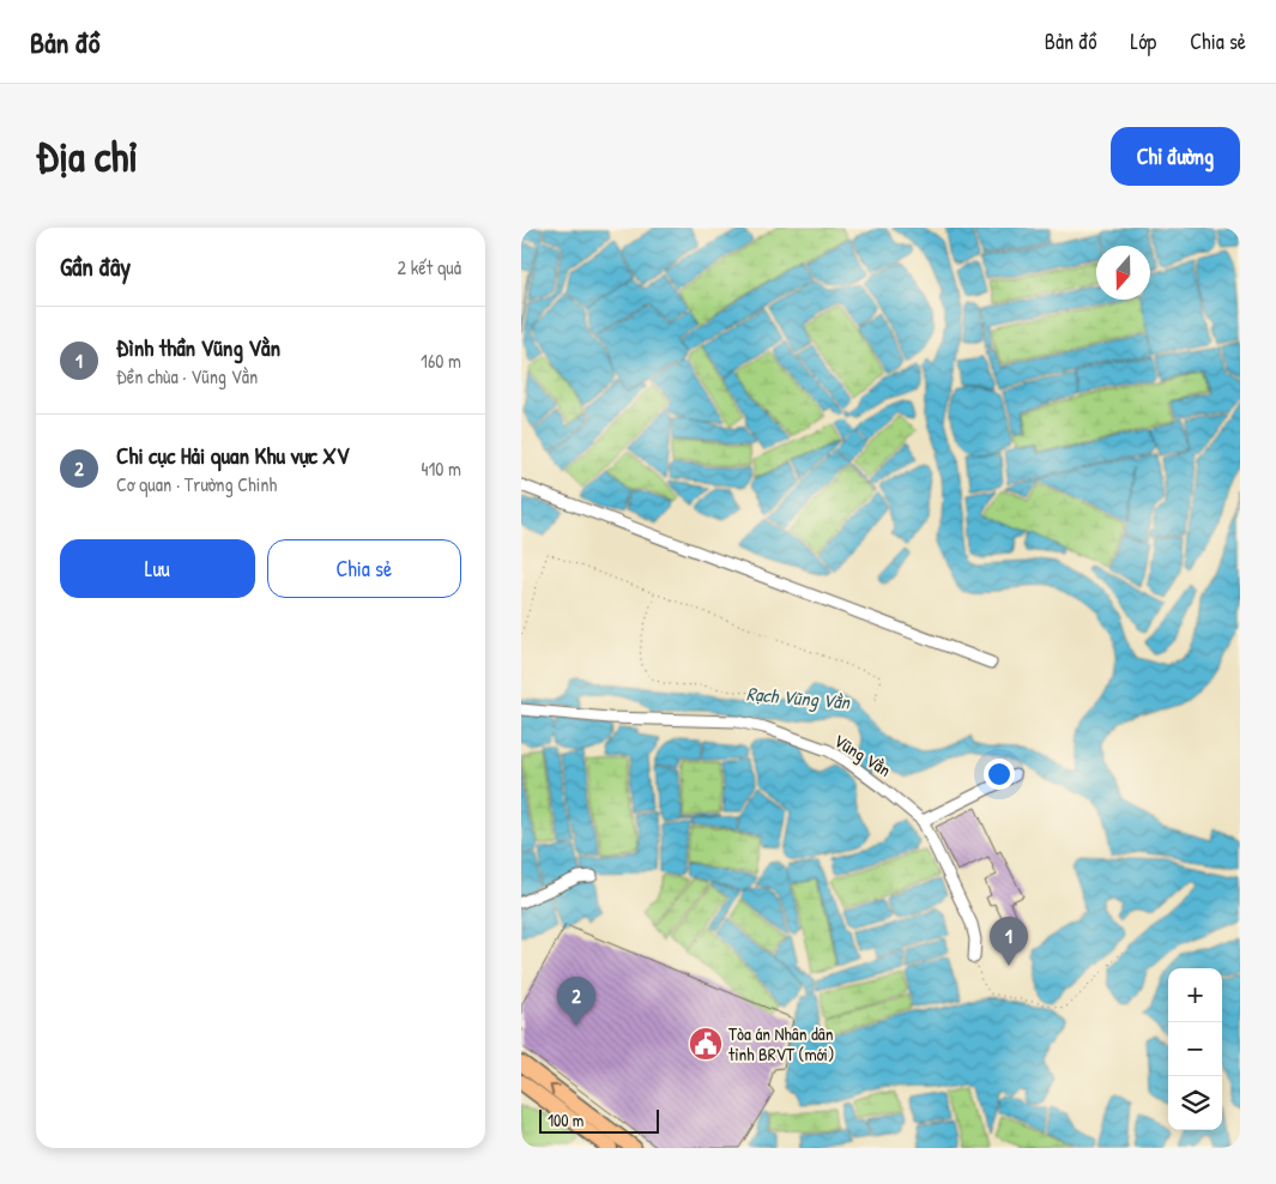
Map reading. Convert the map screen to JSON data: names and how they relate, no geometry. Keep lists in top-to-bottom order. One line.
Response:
{"streets":{"street":["Vũng Vằn"]},"water":["Rạch Vũng Vằn"],"places":{"public building":["Tòa án Nhân dân tỉnh BRVT (mới)"]},"scale_bar":"100 m","north":"bottom","page":{"header":"Bản đồ","nav":["Bản đồ","Lớp","Chia sẻ"],"buttons":["Chỉ đường",["Lưu","Chia sẻ"]],"title":"Địa chỉ","heading":["Gần đây","2 kết quả"],"list":[{"mark":"1","name":"Đình thần Vũng Vằn","note":"Đền chùa · Vũng Vằn","value":"160 m"},{"mark":"2","name":"Chi cục Hải quan Khu vực XV","note":"Cơ quan · Trường Chinh","value":"410 m"}],"pins":["1","2"],"map_buttons":["+","−"],"scale":"100 m"}}
